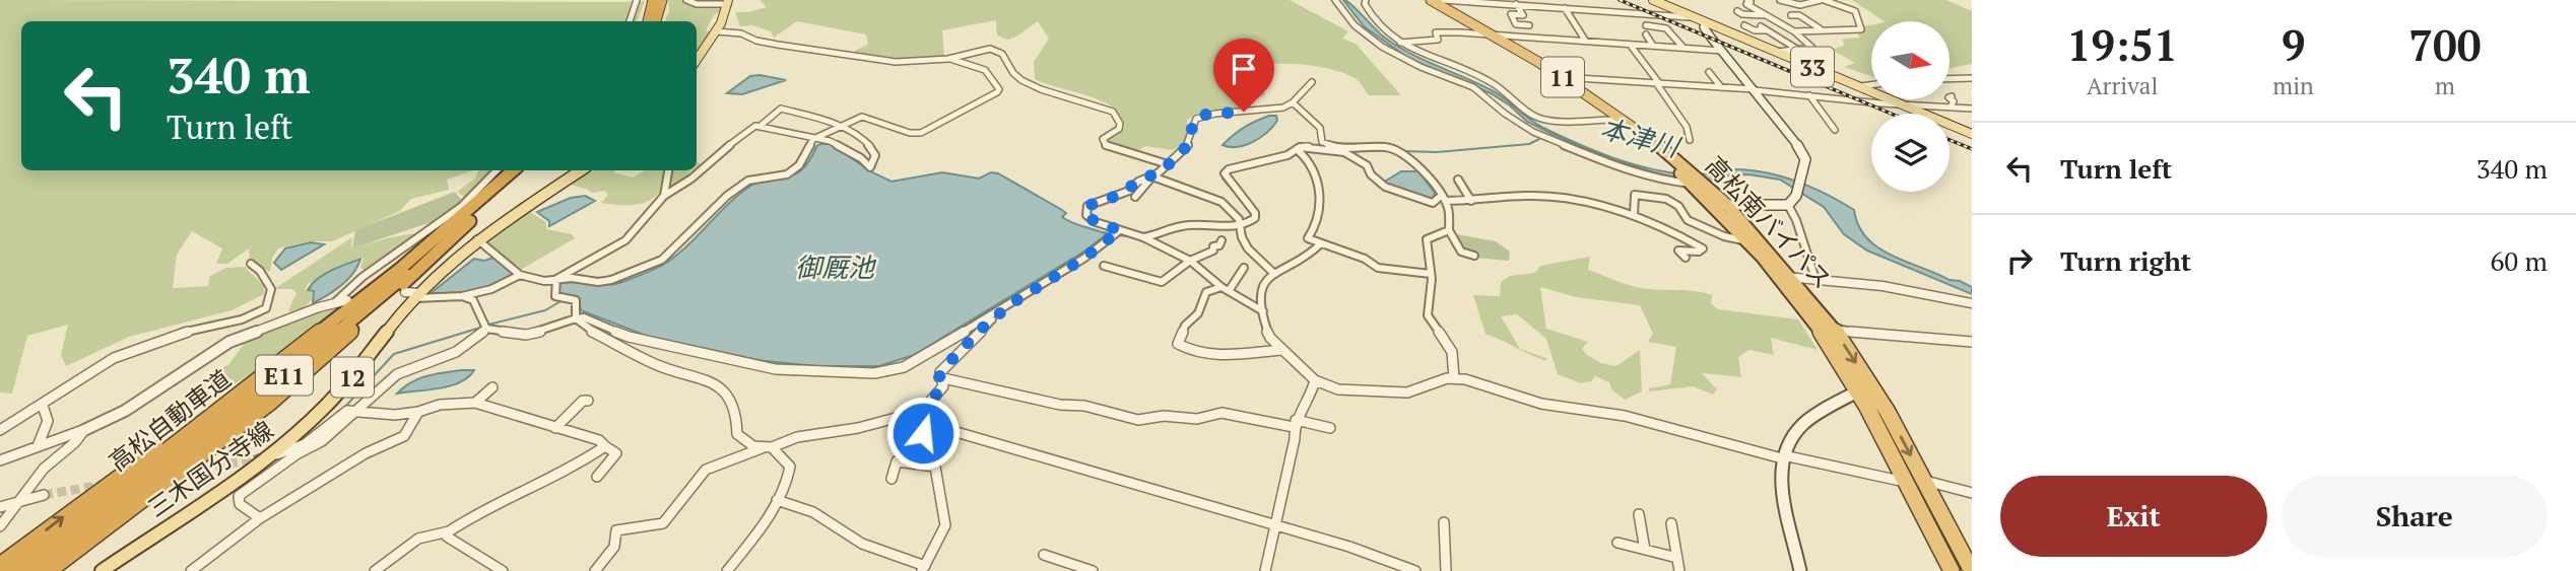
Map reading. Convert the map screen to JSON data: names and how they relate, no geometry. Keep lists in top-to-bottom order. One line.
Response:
{"streets":{"highway":["11","高松南バイパス","E11","高松自動車道"],"main road":["33","12","三木国分寺線"]},"water":["本津川","御厩池"],"north":"right","page":{"eta":["19:51","Arrival","9","min","700","m"],"turn":["340 m","Turn left"],"list":[{"name":"Turn left","value":"340 m"},{"name":"Turn right","value":"60 m"}],"buttons":["Exit","Share"]}}
